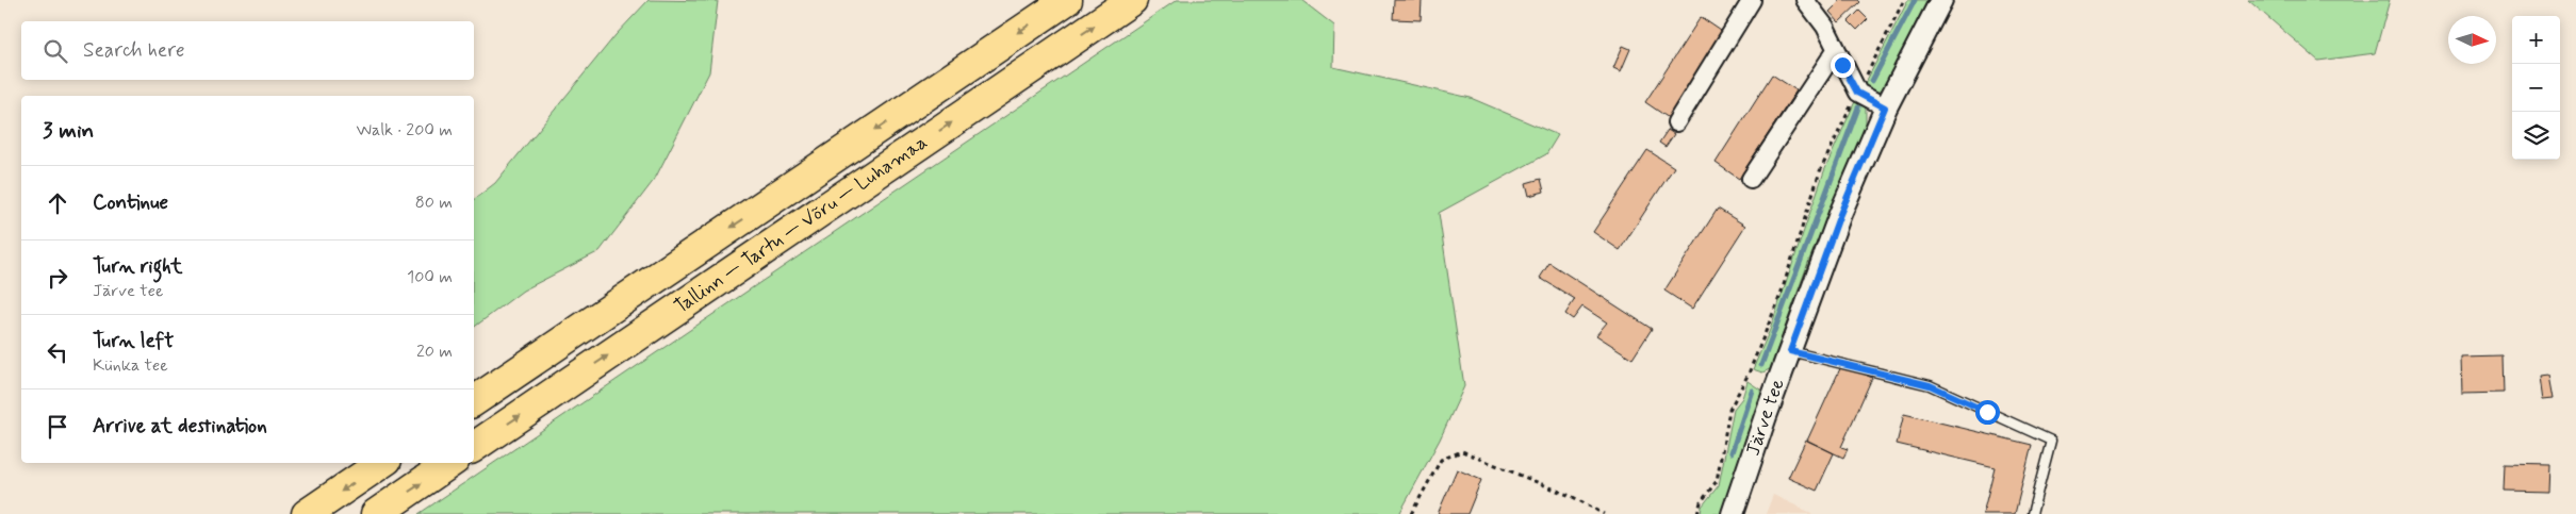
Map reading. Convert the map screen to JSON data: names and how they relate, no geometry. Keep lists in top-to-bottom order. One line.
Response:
{"streets":{"highway":["Tallinn — Tartu — Võru — Luhamaa"],"street":["Järve tee"]},"north":"right","page":{"map_buttons":["+","−"],"search":"Search here","heading":["3 min","Walk · 200 m"],"list":[["Continue","80 m"],["Turn right","Järve tee","100 m"],["Turn left","Künka tee","20 m"],"Arrive at destination"]}}
